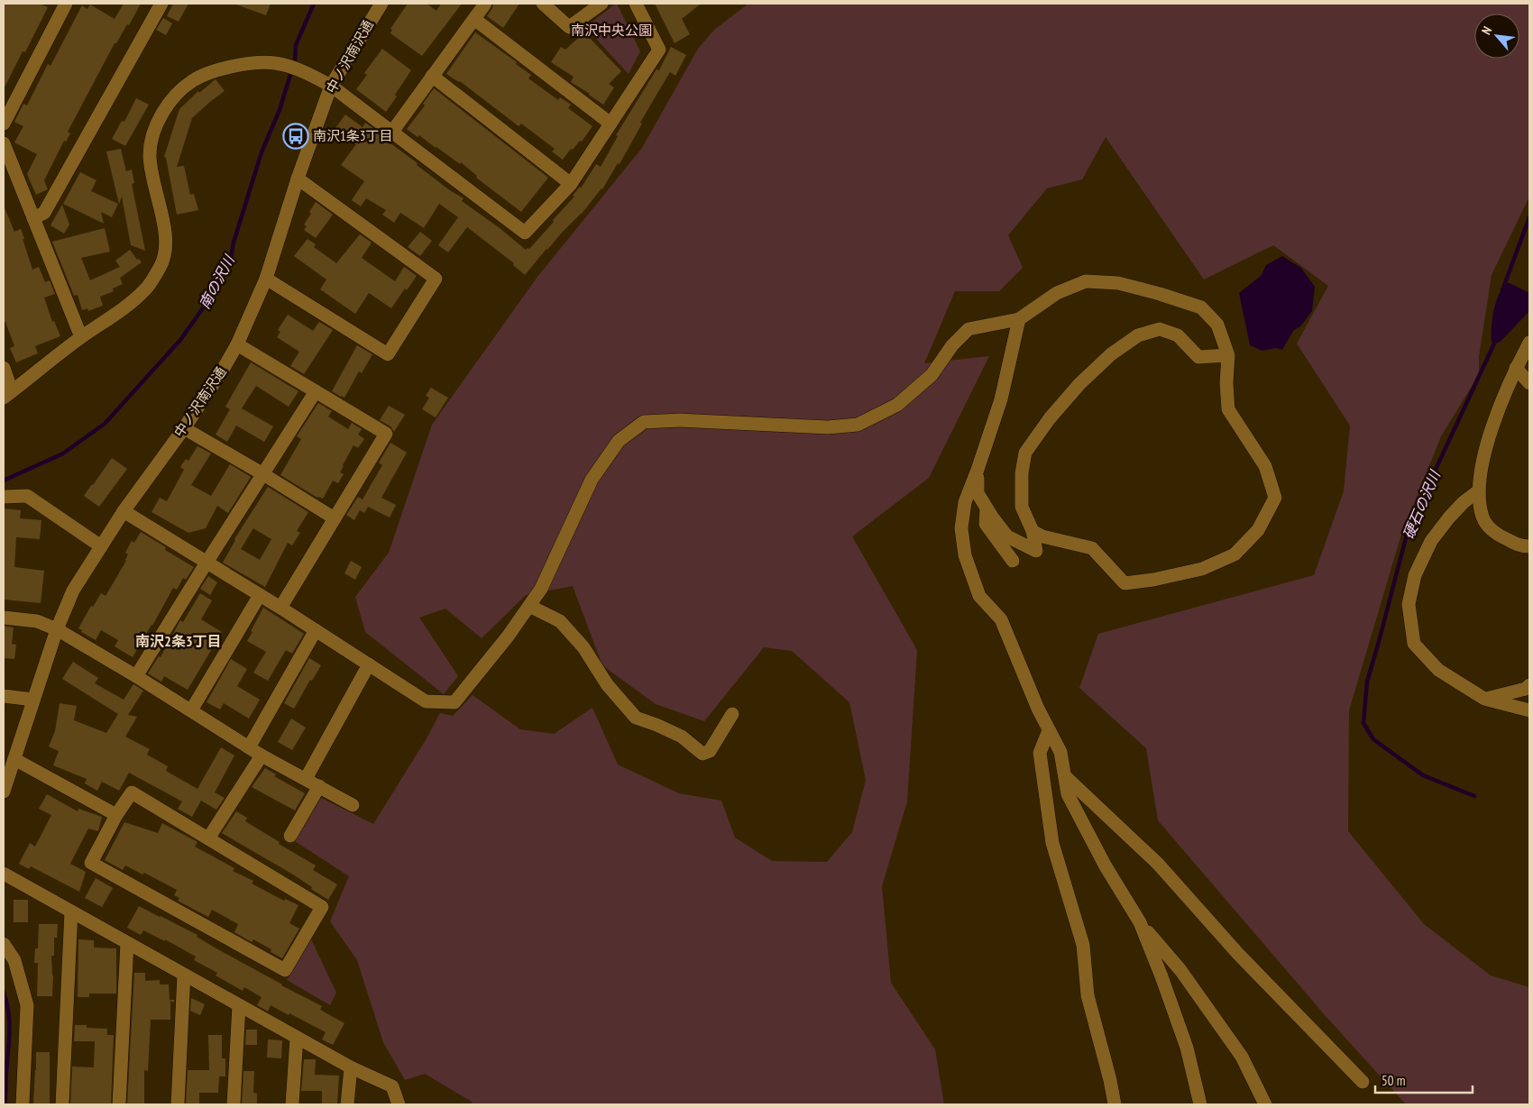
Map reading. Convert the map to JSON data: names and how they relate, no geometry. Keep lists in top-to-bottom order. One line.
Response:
{"streets":{"street":["中ノ沢南沢通"]},"districts":["南沢2条3丁目"],"water":["南の沢川","硬石の沢川"],"parks":["南沢中央公園"],"places":{"bus stop":["南沢1条3丁目"]},"scale_bar":"50 m","north":"top left"}
